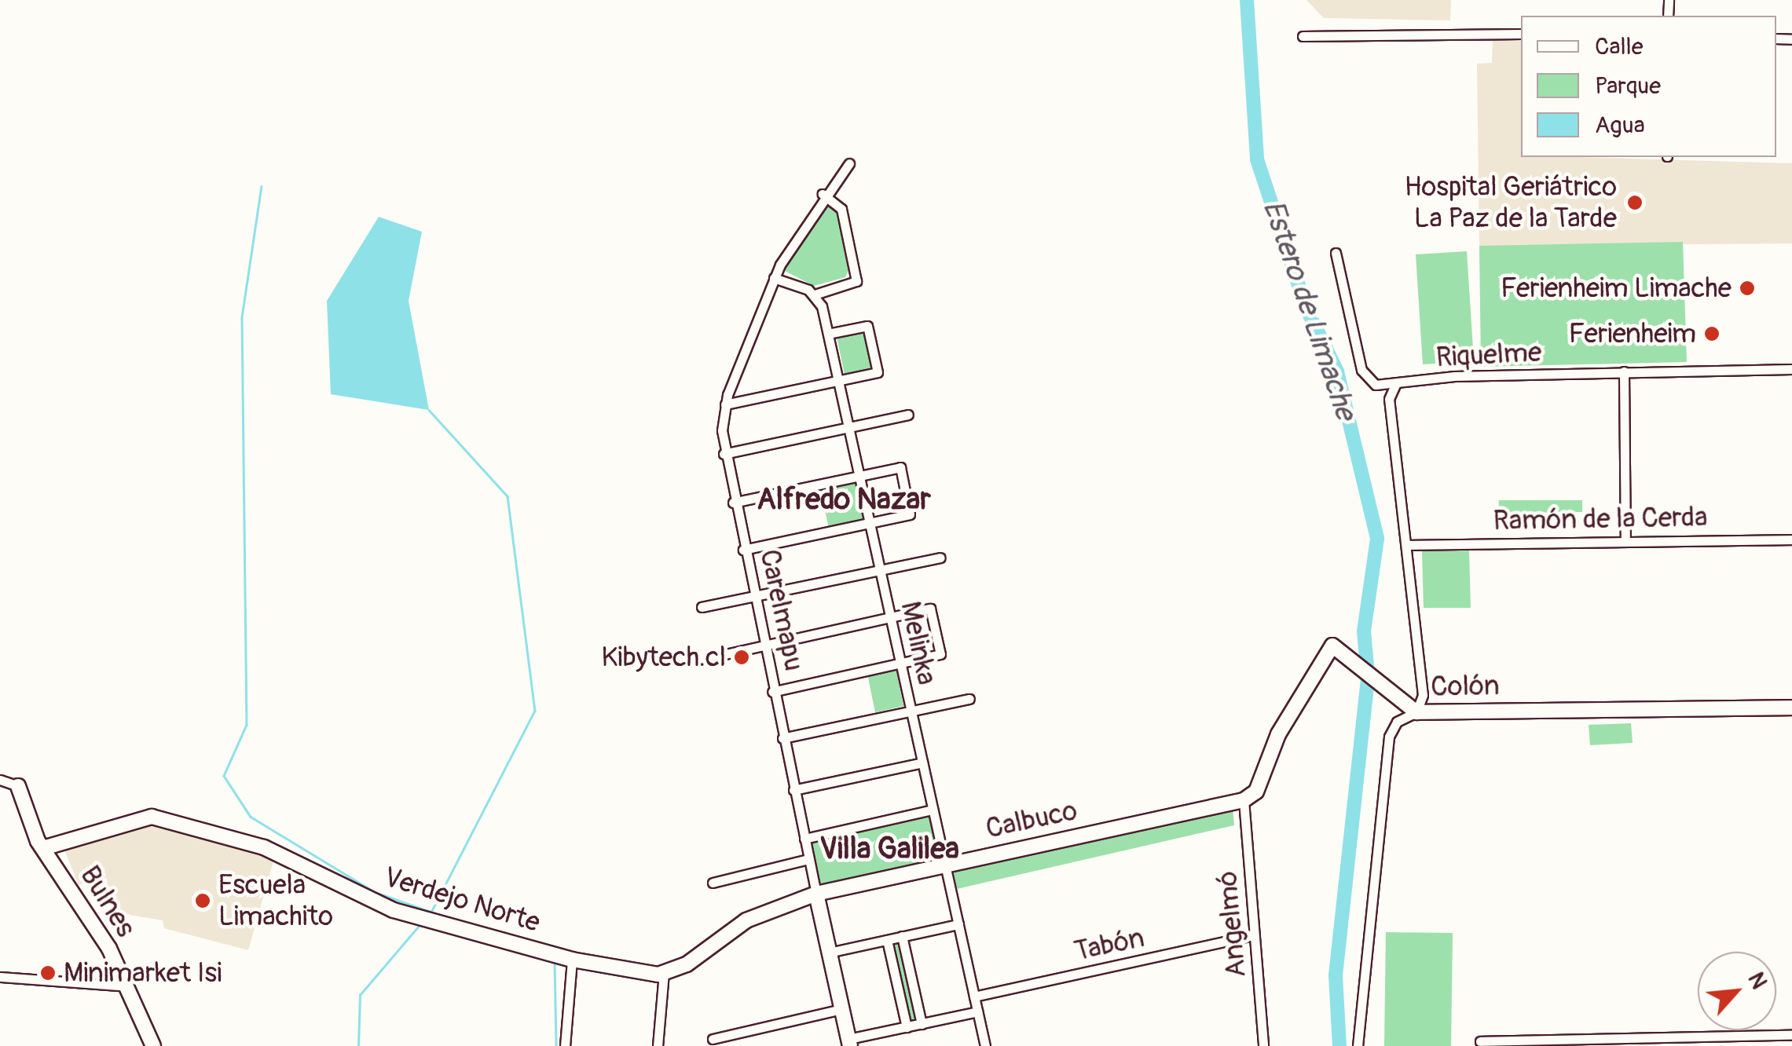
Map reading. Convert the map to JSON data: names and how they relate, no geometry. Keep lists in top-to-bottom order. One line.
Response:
{"streets":{"street":["Riquelme","Ramón de la Cerda","Carelmapu","Melinka","Colón","Calbuco","Verdejo Norte","Bulnes","Angelmó","Tabón"]},"crossings":[["Carelmapu","Calbuco"],["Melinka","Calbuco"],["Melinka","Tabón"],["Colón","Calbuco"],["Calbuco","Angelmó"],["Verdejo Norte","Bulnes"],["Angelmó","Tabón"]],"districts":["Alfredo Nazar","Villa Galilea"],"water":["Estero de Limache"],"places":["Hospital Geriátrico La Paz de la Tarde","Ferienheim Limache","Ferienheim","Kibytech.cl","Escuela Limachito","Minimarket Isi"],"legend":["Calle","Parque","Agua"],"north":"top right"}
